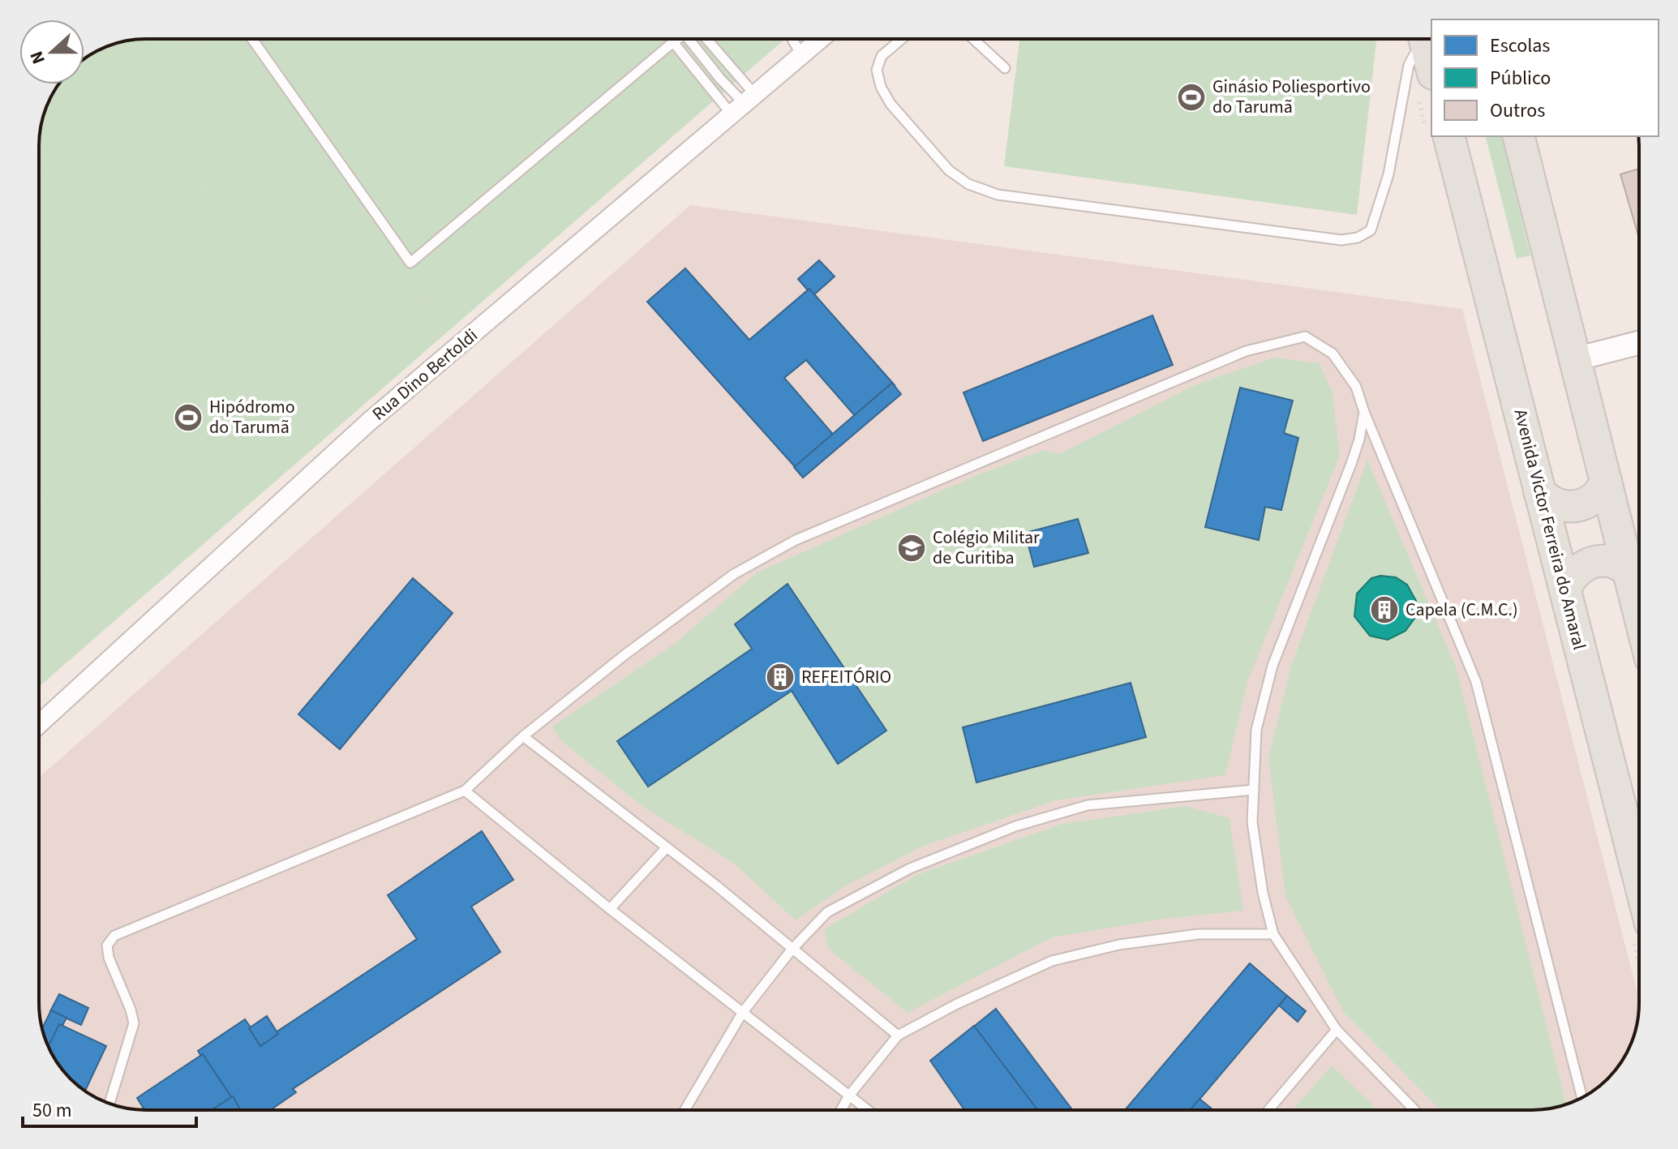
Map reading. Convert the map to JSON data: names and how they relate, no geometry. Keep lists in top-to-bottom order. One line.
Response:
{"streets":{"highway":["Avenida Victor Ferreira do Amaral"],"street":["Rua Dino Bertoldi"]},"places":{"sports":["Ginásio Poliesportivo do Tarumã","Hipódromo do Tarumã"],"school or university":["Colégio Militar de Curitiba"],"building":["Capela (C.M.C.)","REFEITÓRIO"]},"legend":["Escolas","Público","Outros"],"scale_bar":"50 m","north":"left"}
